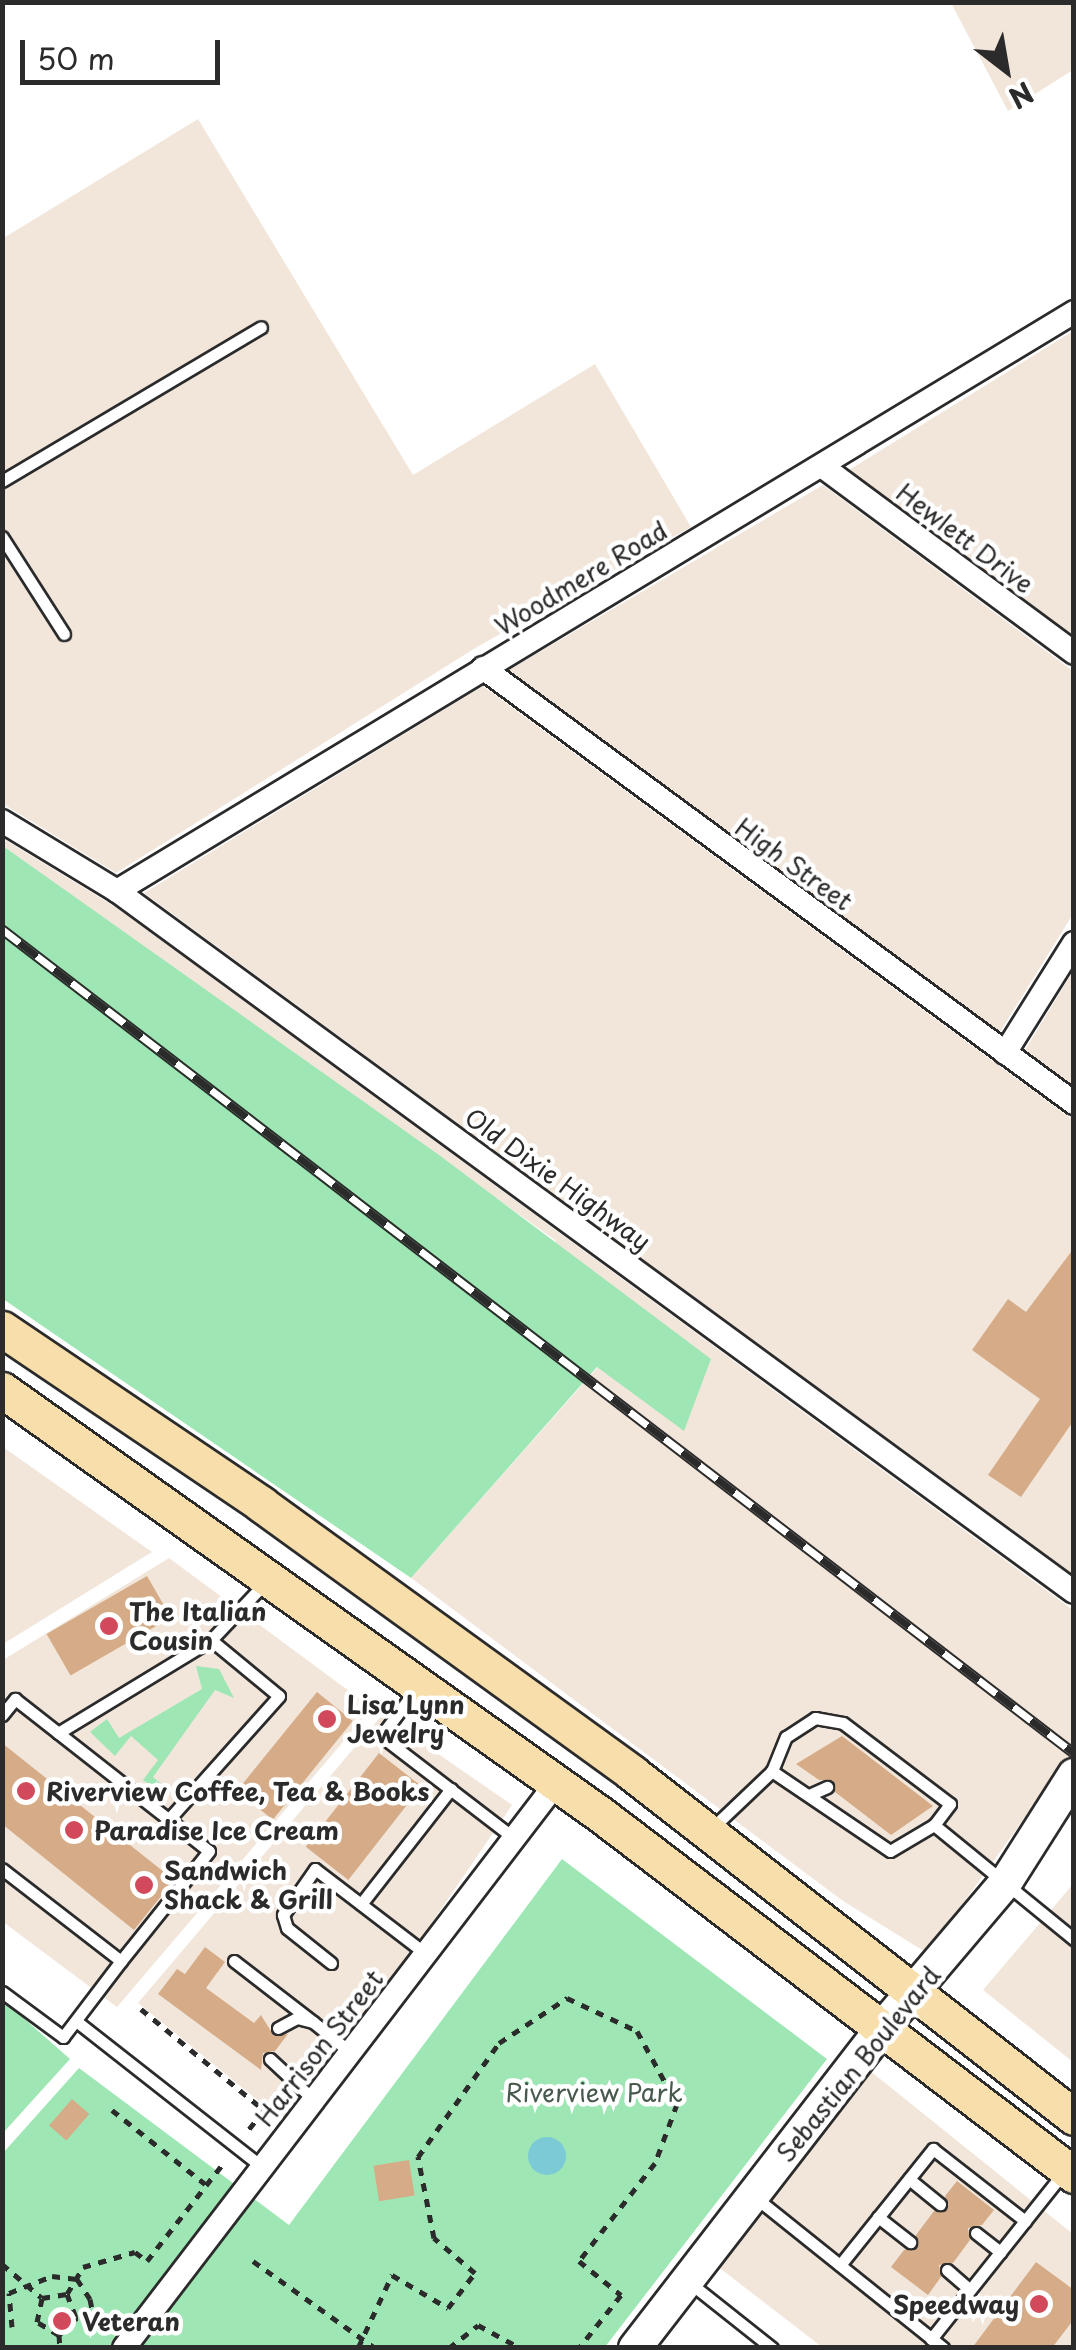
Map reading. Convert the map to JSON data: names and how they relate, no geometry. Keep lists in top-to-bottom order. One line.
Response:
{"streets":{"street":["Hewlett Drive","Woodmere Road","High Street","Old Dixie Highway","Harrison Street","Sebastian Boulevard"]},"crossings":[["Hewlett Drive","Woodmere Road"],["Woodmere Road","High Street"],["Woodmere Road","Old Dixie Highway"]],"parks":["Riverview Park"],"places":["The Italian Cousin","Lisa Lynn Jewelry","Riverview Coffee, Tea & Books","Paradise Ice Cream","Sandwich Shack & Grill","Speedway","Veteran"],"scale_bar":"50 m","north":"bottom right"}
